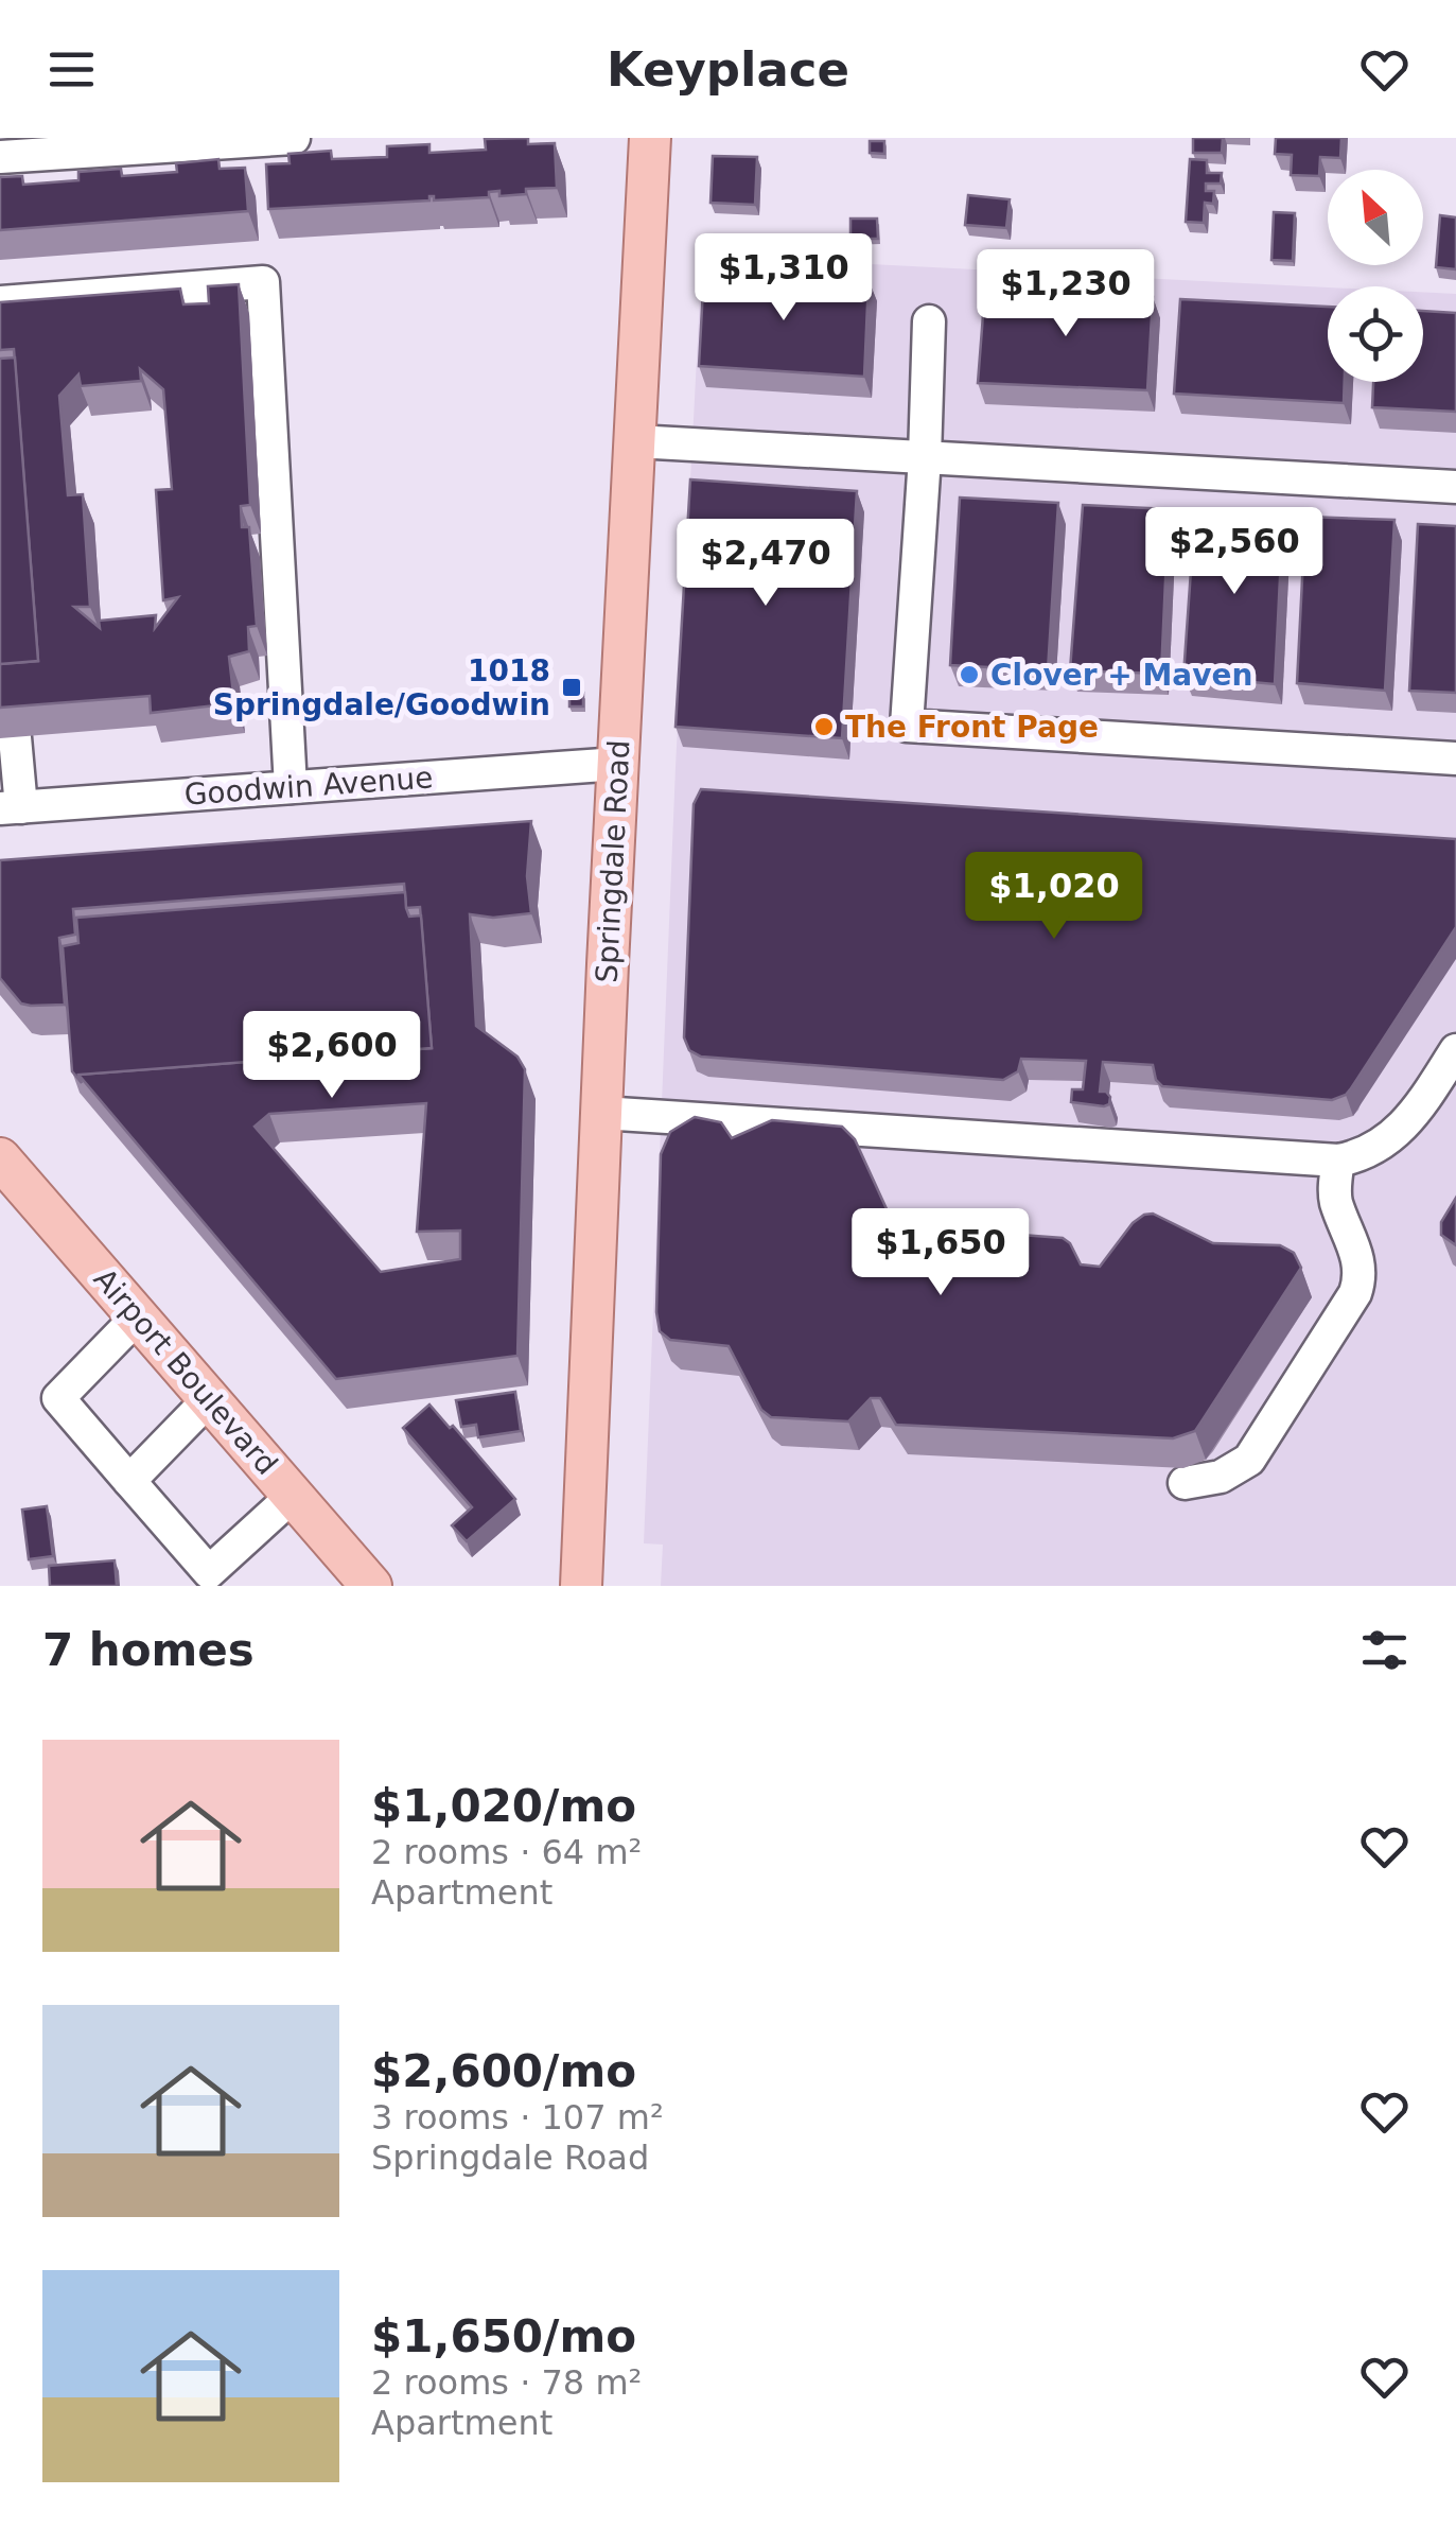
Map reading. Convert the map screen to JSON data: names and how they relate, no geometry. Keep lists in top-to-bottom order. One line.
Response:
{"streets":{"main road":["Springdale Road","Airport Boulevard"],"street":["Goodwin Avenue"]},"crossings":[["Goodwin Avenue","Springdale Road"]],"places":{"other":["Clover + Maven","The Front Page"],"transit":["1018 Springdale/Goodwin"]},"north":"top left","page":{"header":"Keyplace","price":["$1,310","$1,230","$2,560","$2,470","$1,020","$2,600","$1,650"],"heading":"7 homes","list":[{"name":"$1,020/mo","note":"2 rooms · 64 m² · Apartment"},{"name":"$2,600/mo","note":"3 rooms · 107 m² · Springdale Road"},{"name":"$1,650/mo","note":"2 rooms · 78 m² · Apartment"}]}}
